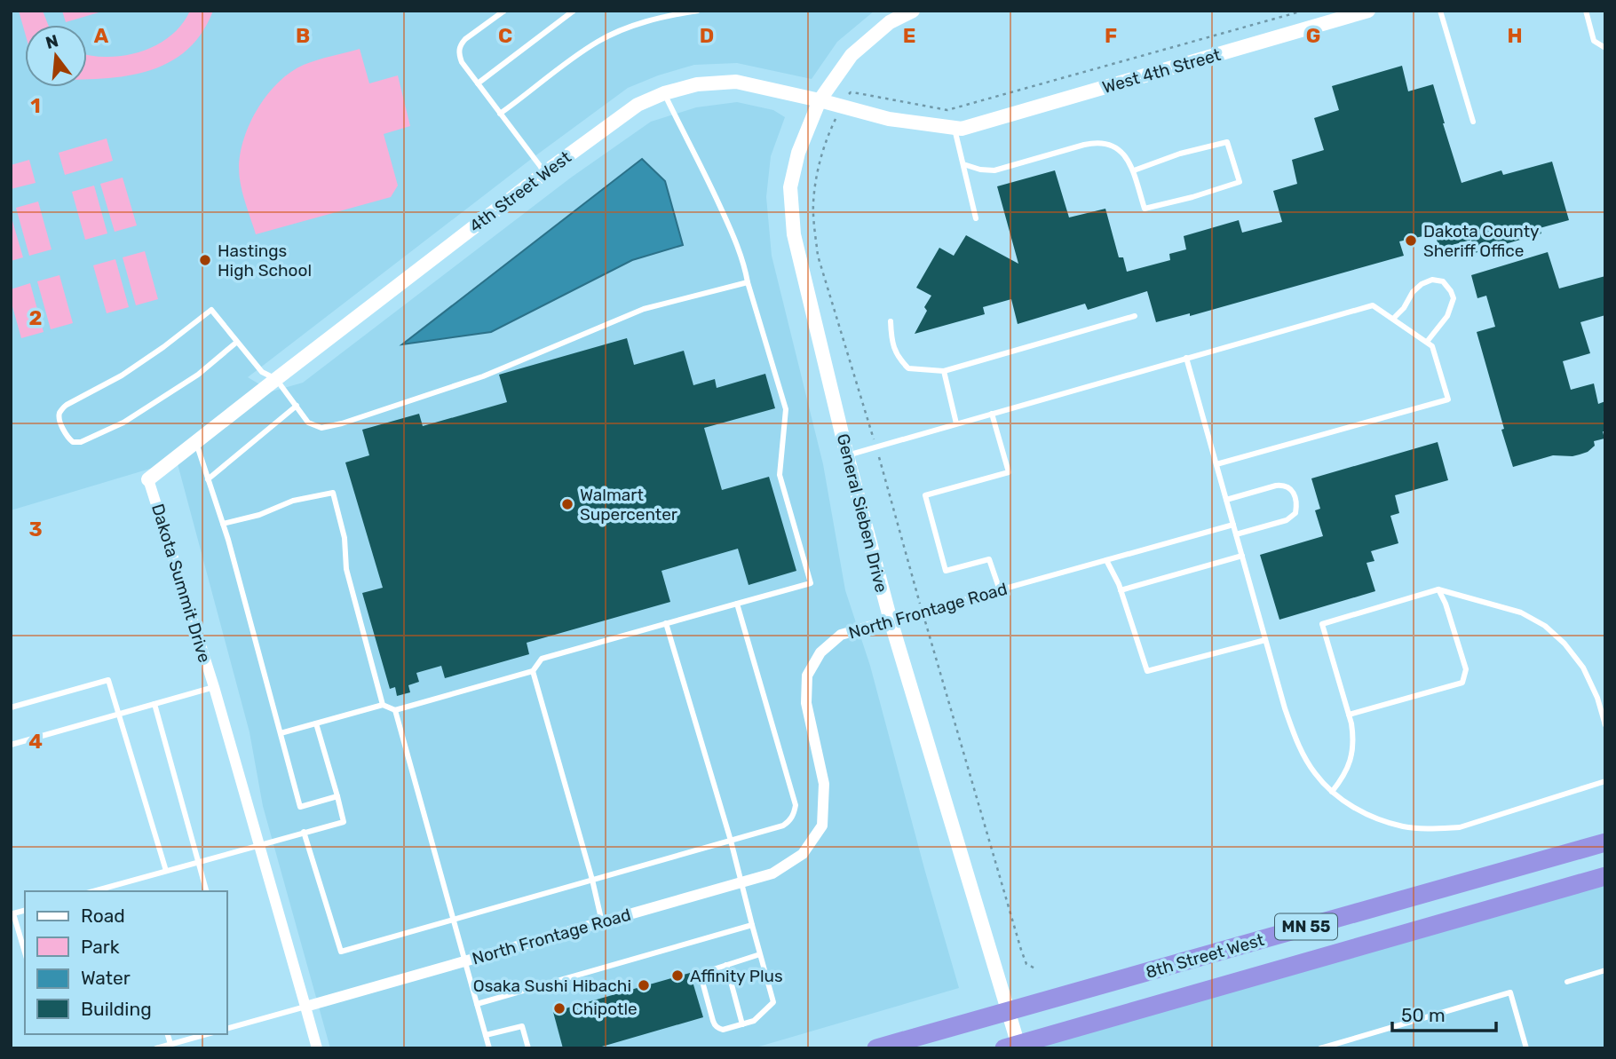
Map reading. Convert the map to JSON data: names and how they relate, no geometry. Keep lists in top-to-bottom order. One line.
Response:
{"streets":{"highway":["MN 55","8th Street West"],"street":["West 4th Street","4th Street West","General Sieben Drive","Dakota Summit Drive","North Frontage Road"]},"crossings":[["West 4th Street","4th Street West"],["4th Street West","General Sieben Drive"],["4th Street West","Dakota Summit Drive"],["General Sieben Drive","North Frontage Road"],["General Sieben Drive","8th Street West"],["Dakota Summit Drive","North Frontage Road"]],"places":["Dakota County Sheriff Office","Hastings High School","Walmart Supercenter","Affinity Plus","Osaka Sushi Hibachi","Chipotle"],"legend":["Road","Park","Water","Building"],"scale_bar":"50 m","north":"top","grid":{"columns":["A","B","C","D","E","F","G","H"],"rows":["1","2","3","4"]}}
